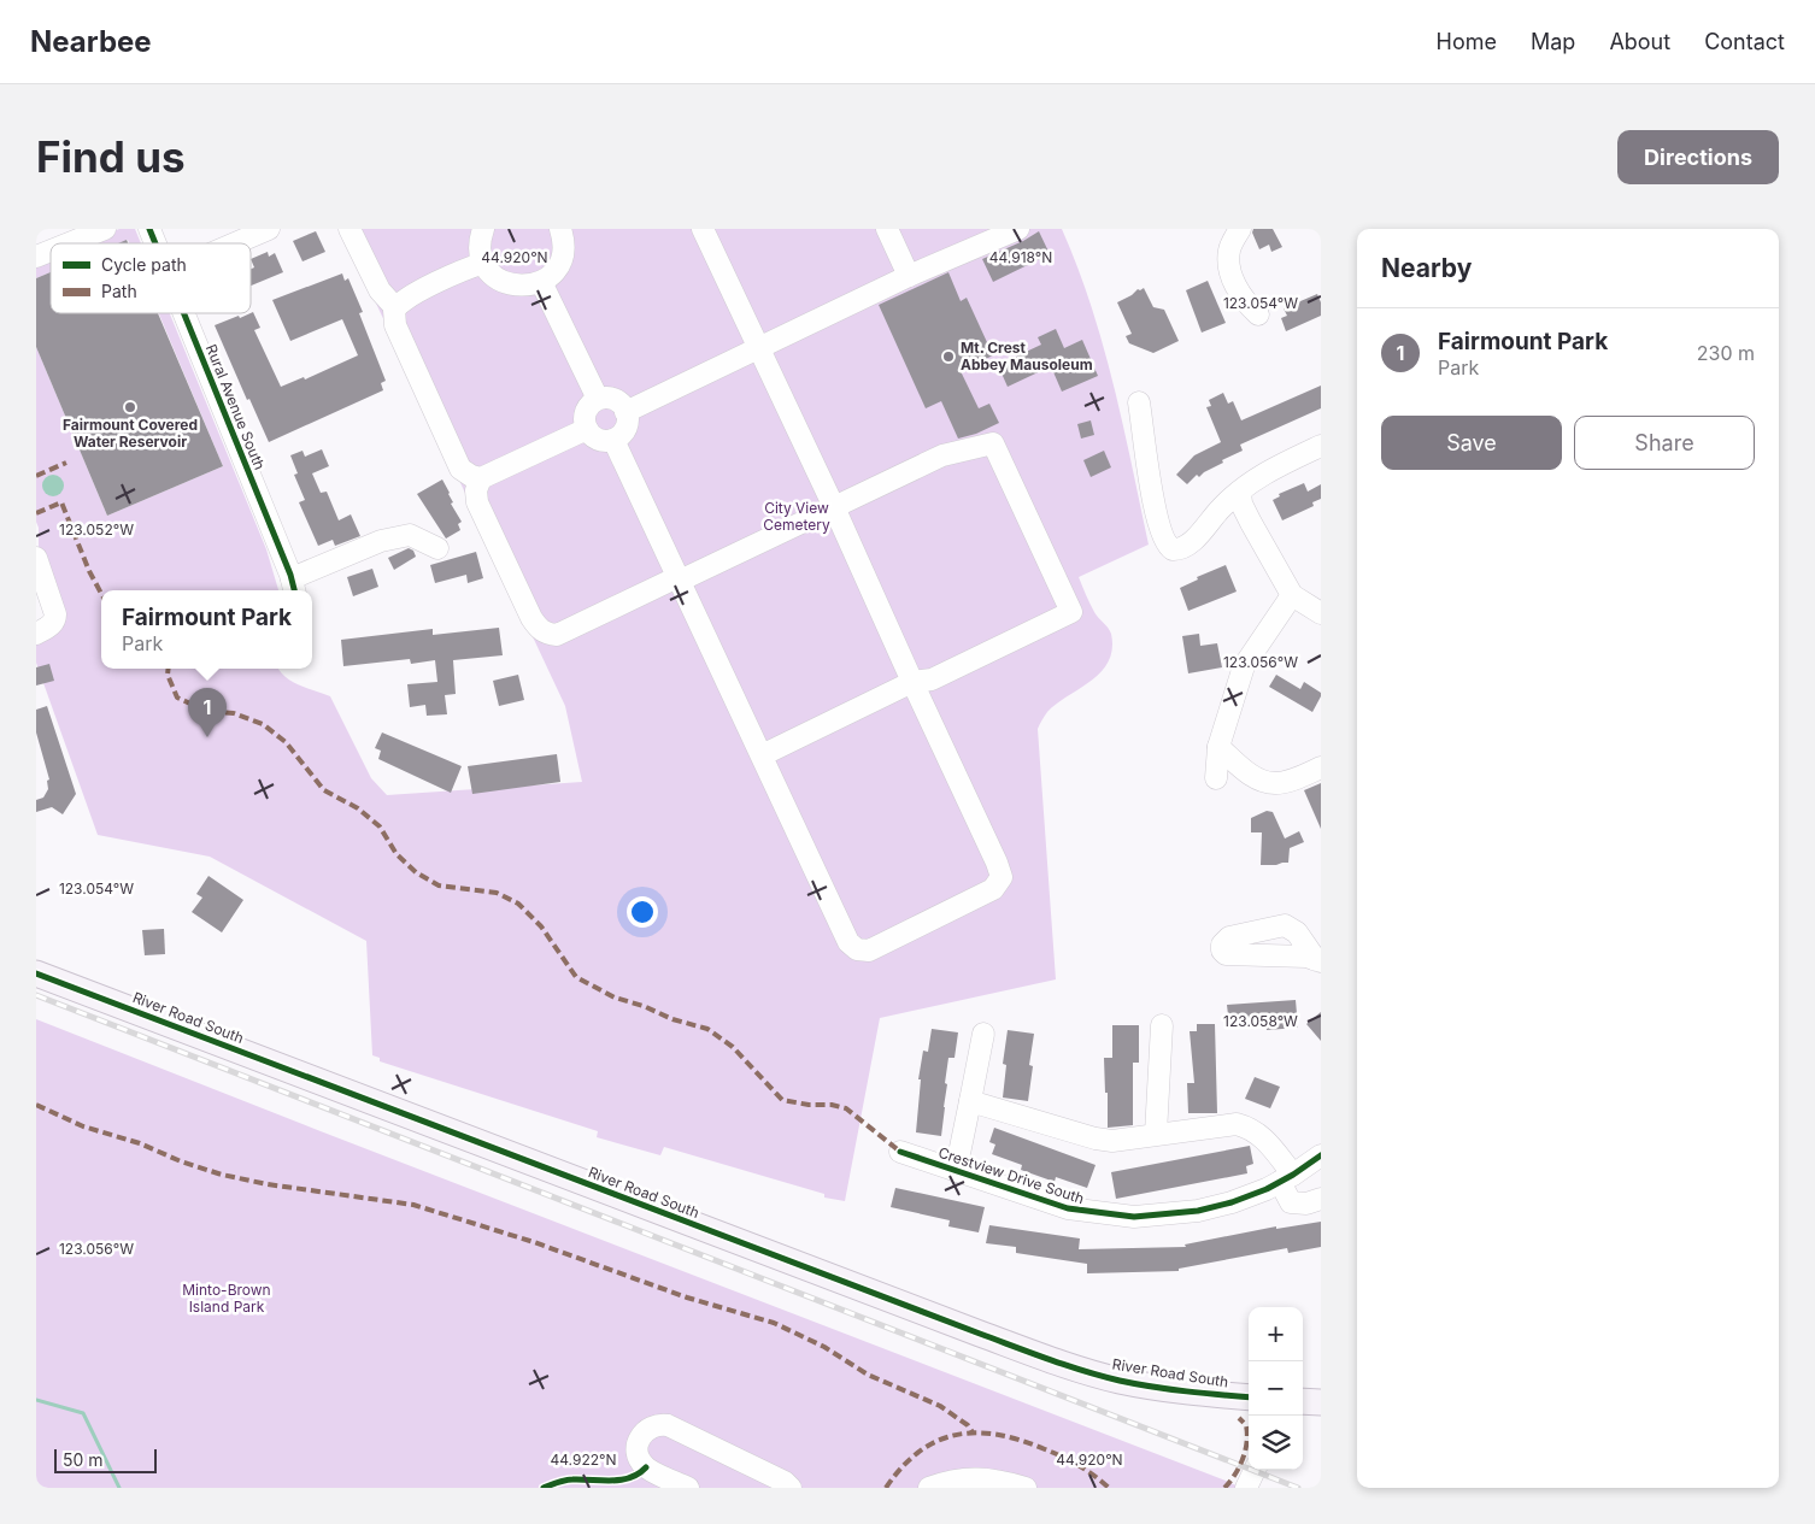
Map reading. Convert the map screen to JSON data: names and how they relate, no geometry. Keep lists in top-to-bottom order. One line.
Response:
{"streets":{"main road":["River Road South"],"street":["Rural Avenue South","Crestview Drive South"]},"parks":["City View Cemetery","Minto-Brown Island Park"],"places":["Mt. Crest Abbey Mausoleum","Fairmount Covered Water Reservoir"],"legend":["Cycle path","Path"],"scale_bar":"50 m","page":{"header":"Nearbee","nav":["Home","Map","About","Contact"],"buttons":["Directions",["Save","Share"]],"title":"Find us","heading":"Nearby","list":[{"mark":"1","name":"Fairmount Park","note":"Park","value":"230 m"}],"popup":["Fairmount Park","Park"],"pins":"1","map_buttons":["+","−"],"scale":"50 m"},"coordinates":["44.920°N","44.918°N","123.054°W","123.052°W","123.056°W","123.058°W","44.922°N"]}
